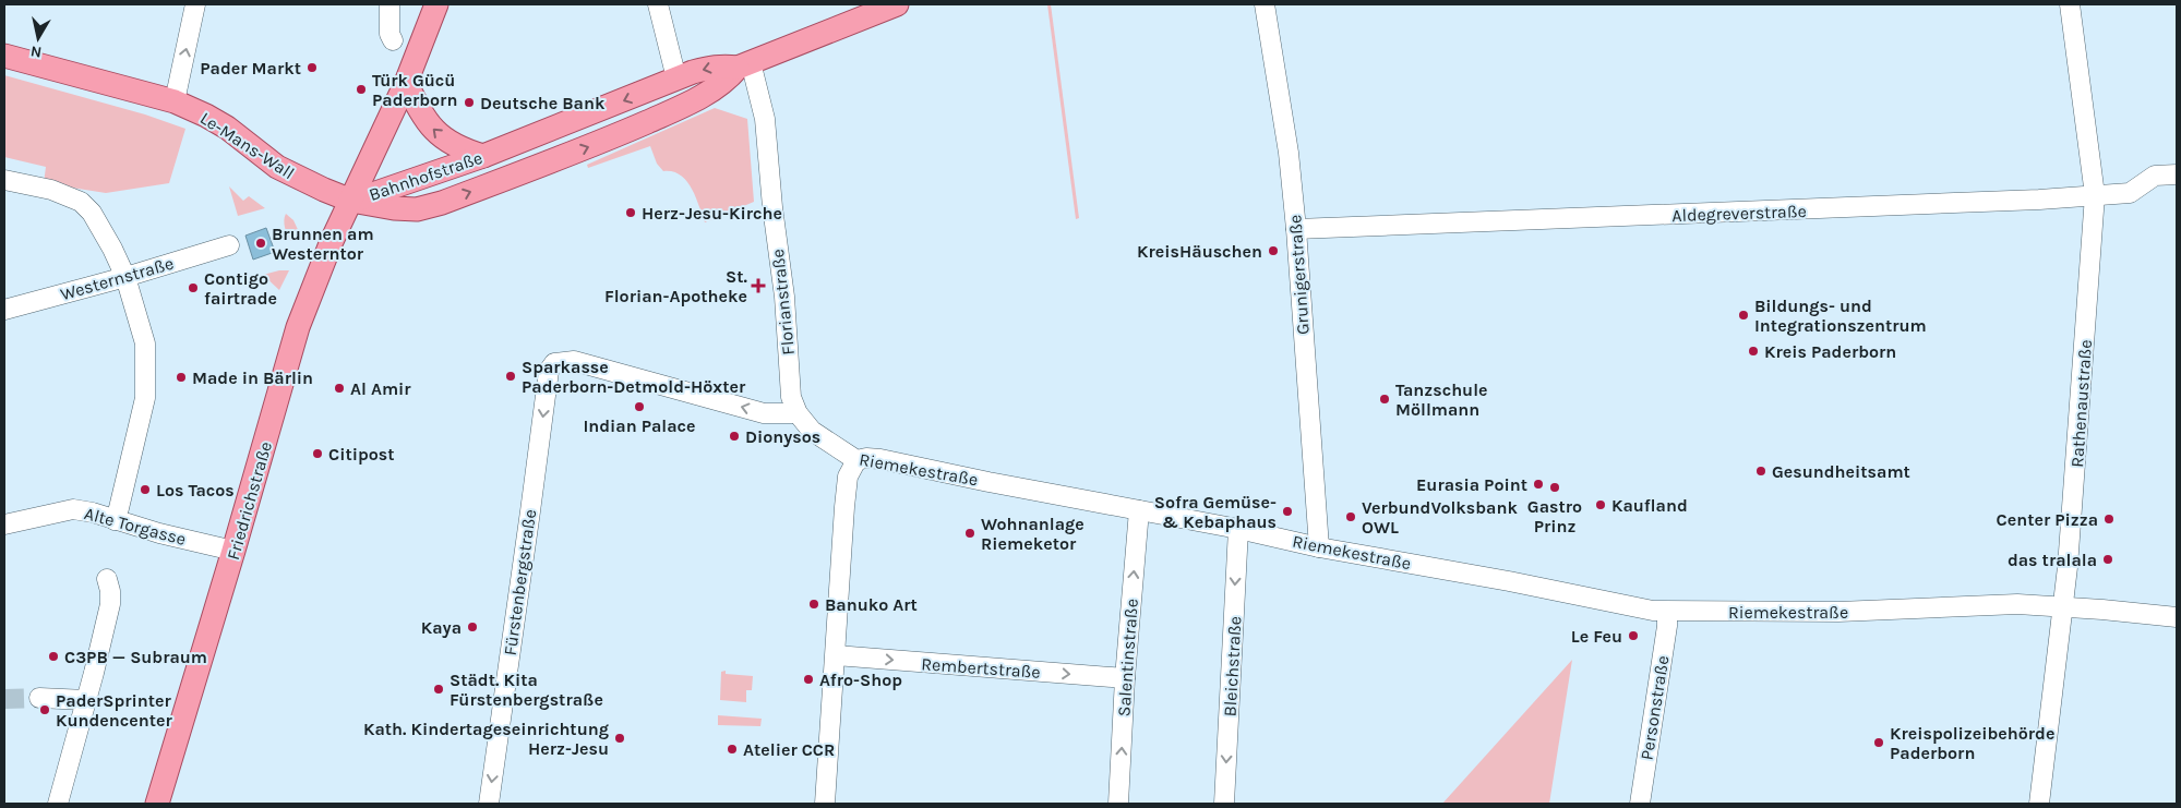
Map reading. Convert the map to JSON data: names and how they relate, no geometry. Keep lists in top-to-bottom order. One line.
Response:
{"streets":{"main road":["Le-Mans-Wall","Bahnhofstraße","Friedrichstraße"],"street":["Aldegreverstraße","Grunigerstraße","Westernstraße","Florianstraße","Rathenaustraße","Riemekestraße","Alte Torgasse","Fürstenbergstraße","Salentinstraße","Bleichstraße","Rembertstraße","Personstraße"]},"crossings":[["Le-Mans-Wall","Bahnhofstraße"],["Le-Mans-Wall","Friedrichstraße"],["Bahnhofstraße","Florianstraße"],["Bahnhofstraße","Friedrichstraße"],["Aldegreverstraße","Grunigerstraße"],["Aldegreverstraße","Rathenaustraße"],["Grunigerstraße","Riemekestraße"],["Florianstraße","Riemekestraße"],["Florianstraße","Fürstenbergstraße"],["Rathenaustraße","Riemekestraße"],["Riemekestraße","Fürstenbergstraße"],["Riemekestraße","Salentinstraße"],["Riemekestraße","Bleichstraße"],["Riemekestraße","Personstraße"],["Friedrichstraße","Alte Torgasse"],["Salentinstraße","Rembertstraße"]],"one_way":["Salentinstraße","Bleichstraße","Rembertstraße"],"places":{"other":["Pader Markt","Türk Gücü Paderborn","Deutsche Bank","Herz-Jesu-Kirche","Brunnen am Westerntor","KreisHäuschen","Contigo fairtrade","Bildungs- und Integrationszentrum","Kreis Paderborn","Sparkasse Paderborn-Detmold-Höxter","Made in Bärlin","Al Amir","Tanzschule Möllmann","Indian Palace","Dionysos","Citipost","Gesundheitsamt","Eurasia Point","Gastro Prinz","Los Tacos","Kaufland","Sofra Gemüse- & Kebaphaus","VerbundVolksbank OWL","Center Pizza","Wohnanlage Riemeketor","das tralala","Banuko Art","Kaya","Le Feu","C3PB — Subraum","Afro-Shop","Städt. Kita Fürstenbergstraße","PaderSprinter Kundencenter","Kath. Kindertageseinrichtung Herz-Jesu","Kreispolizeibehörde Paderborn","Atelier CCR"],"health":["St. Florian-Apotheke"]},"north":"bottom"}
